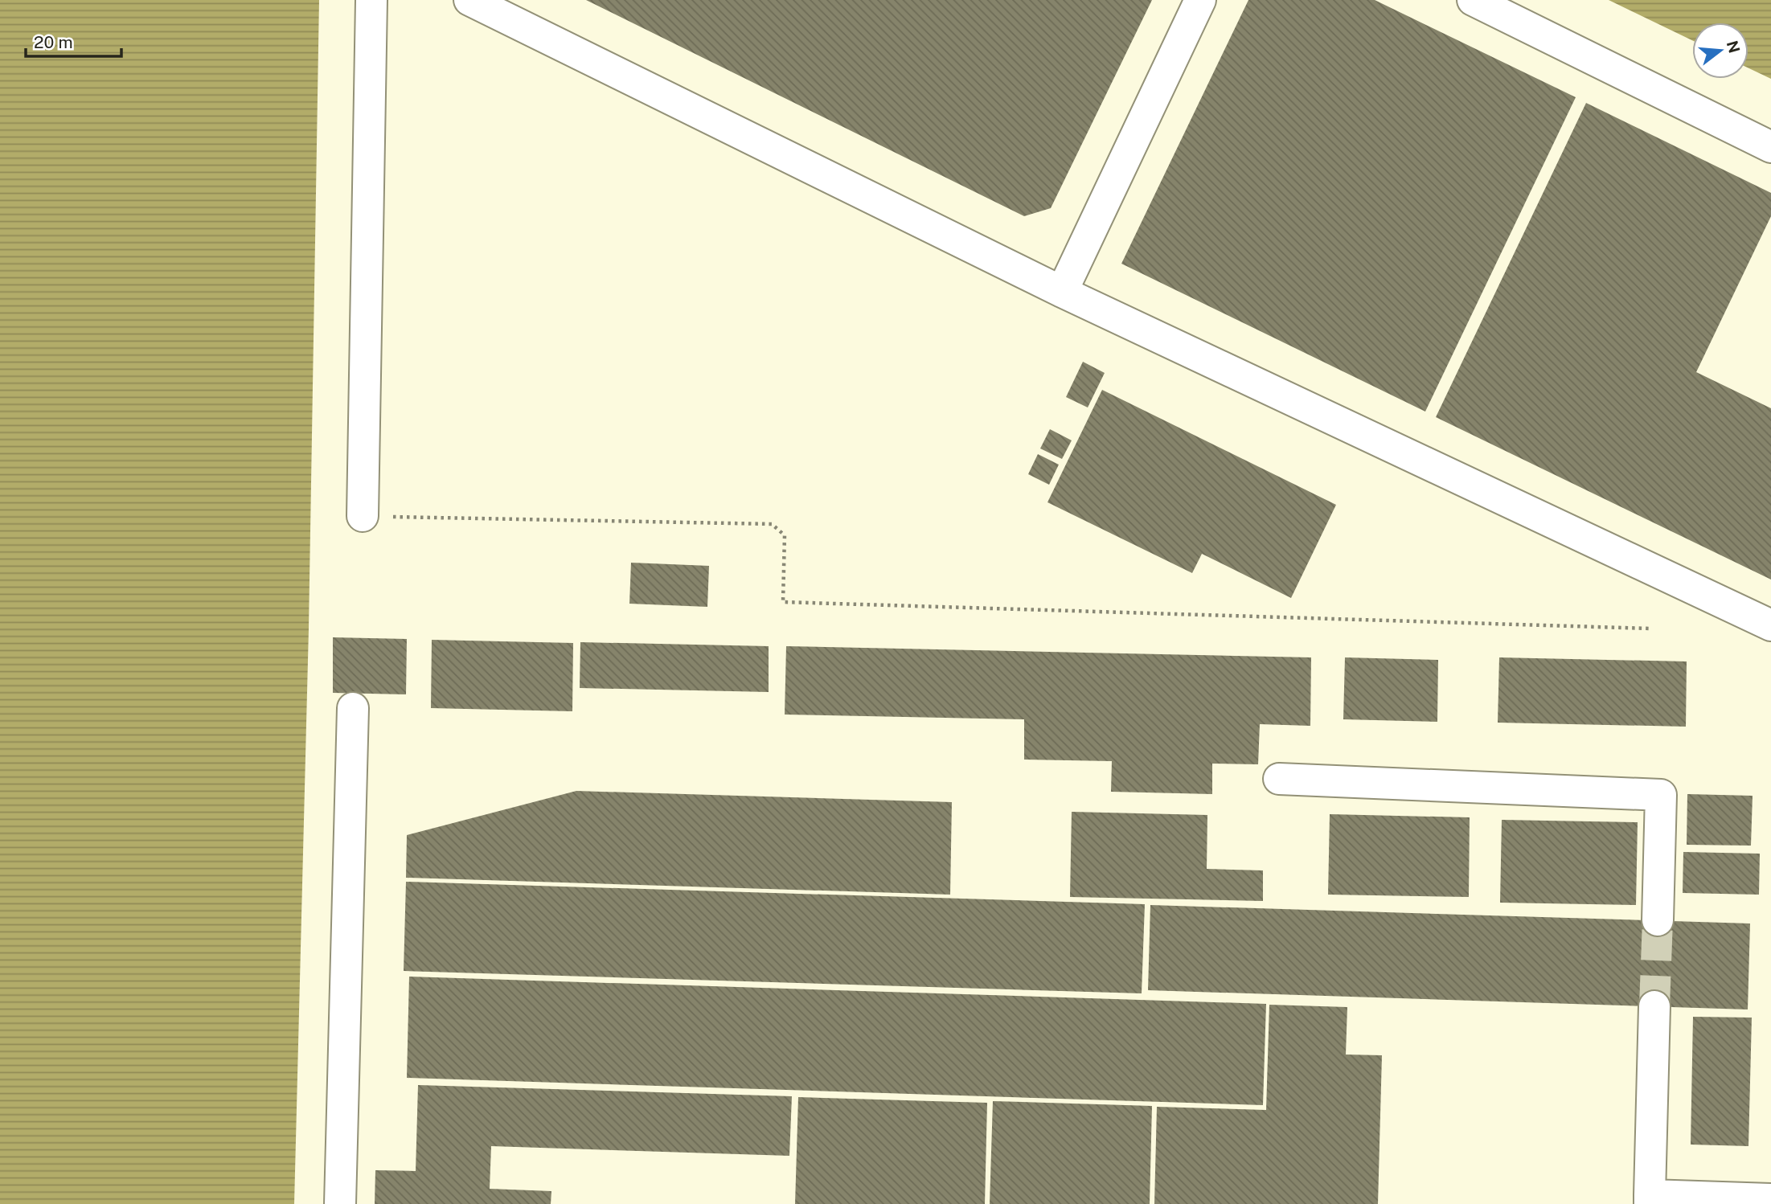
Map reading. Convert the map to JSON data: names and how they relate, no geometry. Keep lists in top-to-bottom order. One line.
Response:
{"scale_bar":"20 m","north":"right"}
